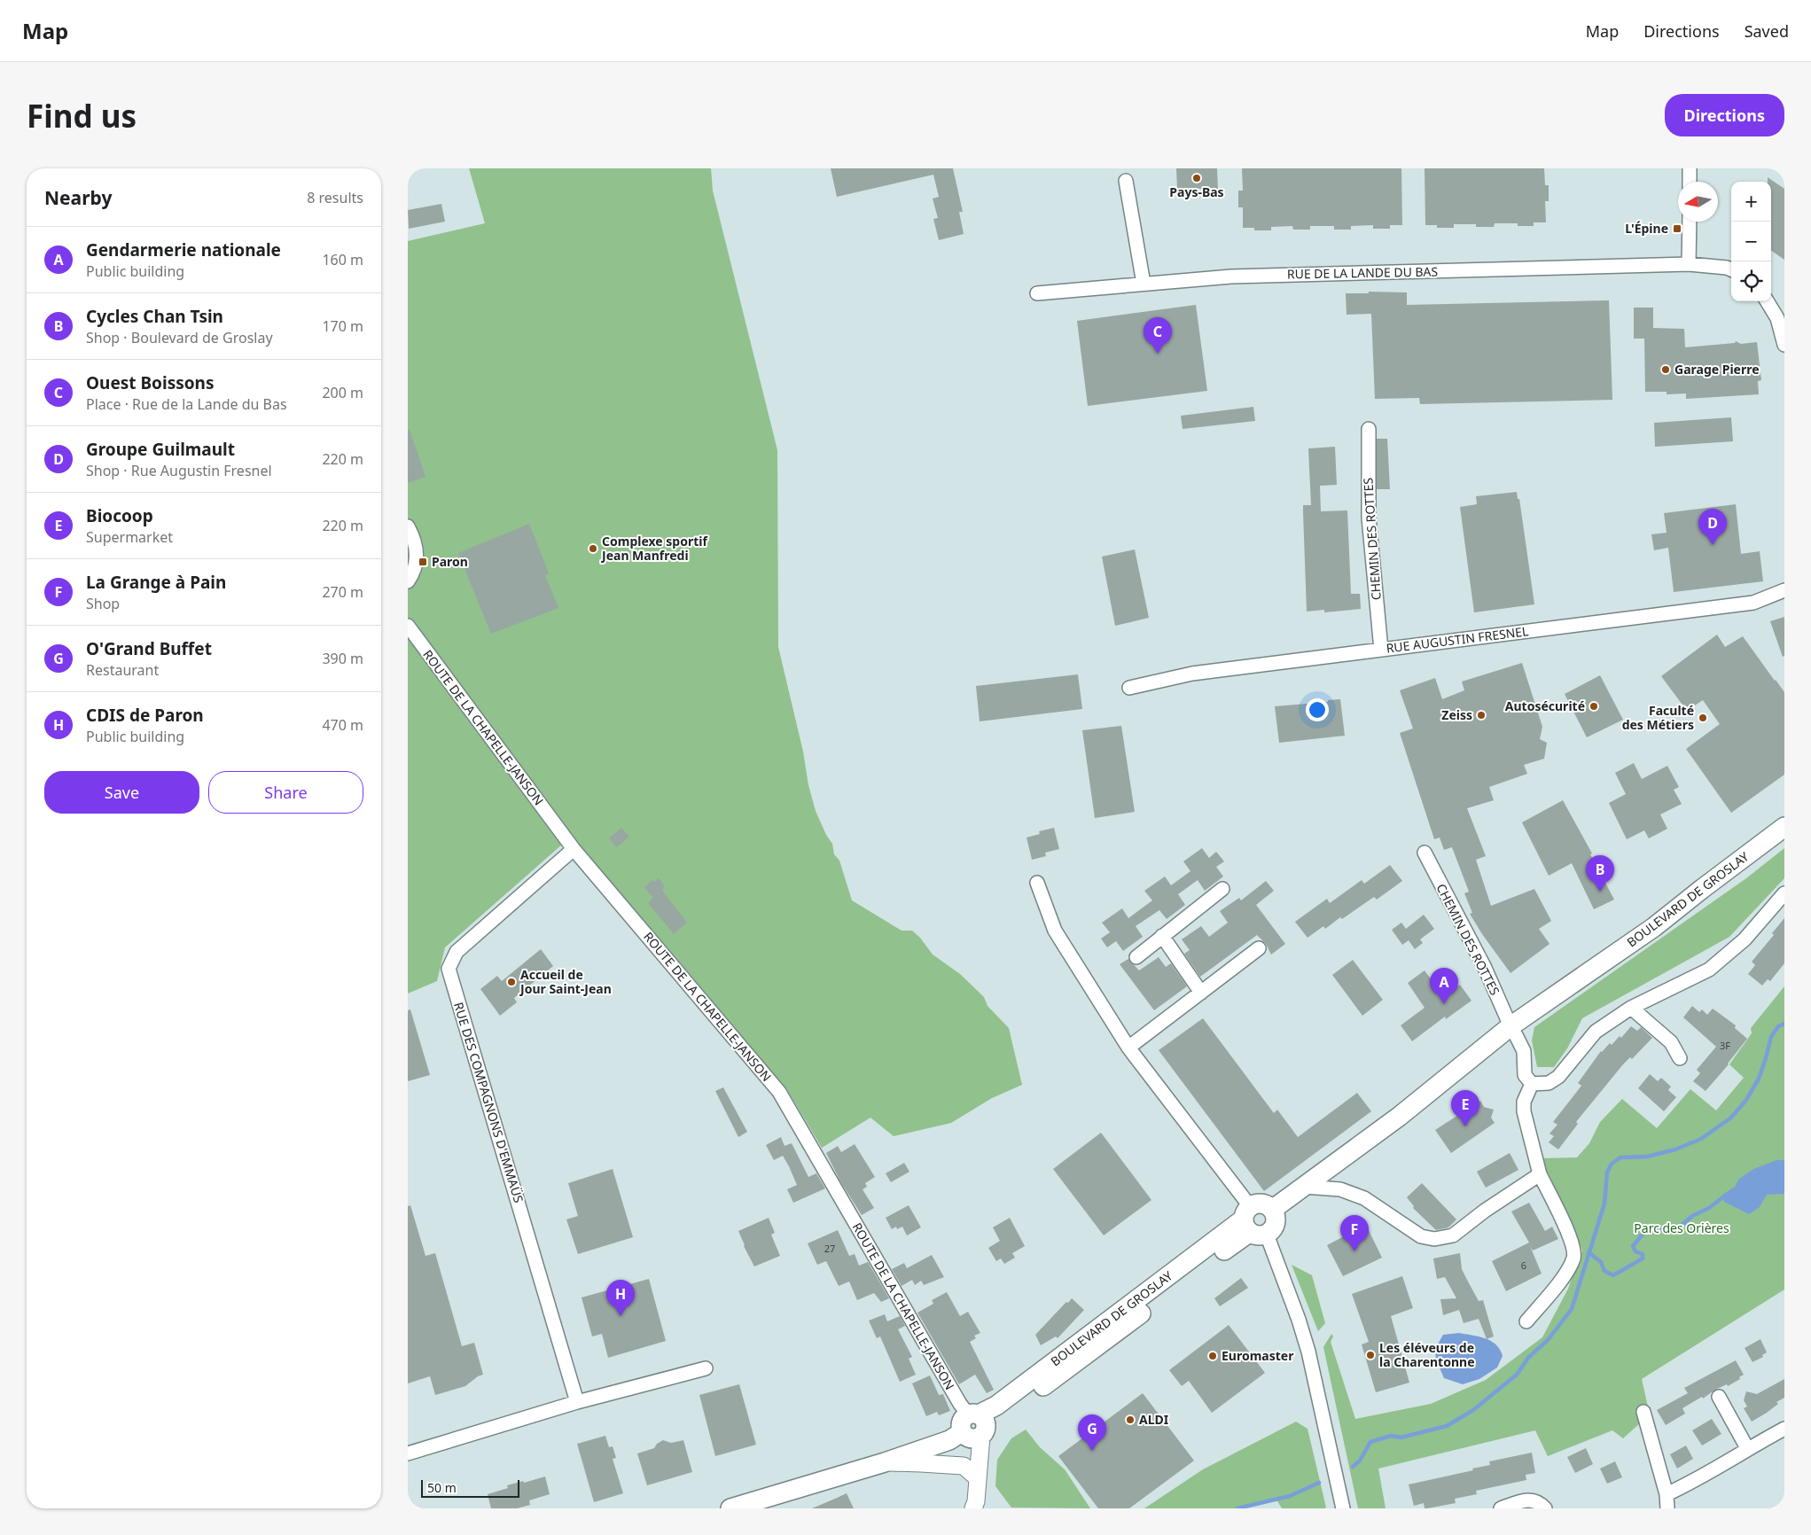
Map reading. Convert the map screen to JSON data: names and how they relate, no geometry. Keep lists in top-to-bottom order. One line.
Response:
{"streets":{"main road":["BOULEVARD DE GROSLAY"],"street":["RUE DE LA LANDE DU BAS","CHEMIN DES ROTTES","RUE AUGUSTIN FRESNEL","ROUTE DE LA CHAPELLE-JANSON","RUE DES COMPAGNONS D'EMMAÜS"]},"crossings":[["CHEMIN DES ROTTES","RUE AUGUSTIN FRESNEL"],["CHEMIN DES ROTTES","BOULEVARD DE GROSLAY"],["ROUTE DE LA CHAPELLE-JANSON","BOULEVARD DE GROSLAY"],["ROUTE DE LA CHAPELLE-JANSON","RUE DES COMPAGNONS D'EMMAÜS"]],"parks":["Parc des Orières"],"places":{"other":["Pays-Bas","Garage Pierre","Complexe sportif Jean Manfredi","Autosécurité","Zeiss","Faculté des Métiers","Accueil de Jour Saint-Jean","Les éléveurs de la Charentonne","Euromaster","ALDI"],"transit":["L'Épine","Paron"]},"house_numbers":["3F","27","6"],"scale_bar":"50 m","north":"left","page":{"header":"Map","nav":["Map","Directions","Saved"],"buttons":["Directions",["Save","Share"]],"title":"Find us","heading":["Nearby","8 results"],"map_buttons":["+","−"],"list":[{"mark":"A","name":"Gendarmerie nationale","note":"Public building","value":"160 m"},{"mark":"B","name":"Cycles Chan Tsin","note":"Shop · Boulevard de Groslay","value":"170 m"},{"mark":"C","name":"Ouest Boissons","note":"Place · Rue de la Lande du Bas","value":"200 m"},{"mark":"D","name":"Groupe Guilmault","note":"Shop · Rue Augustin Fresnel","value":"220 m"},{"mark":"E","name":"Biocoop","note":"Supermarket","value":"220 m"},{"mark":"F","name":"La Grange à Pain","note":"Shop","value":"270 m"},{"mark":"G","name":"O'Grand Buffet","note":"Restaurant","value":"390 m"},{"mark":"H","name":"CDIS de Paron","note":"Public building","value":"470 m"}],"pins":["C","D","B","A","E","F","H","G"],"scale":"50 m"}}
